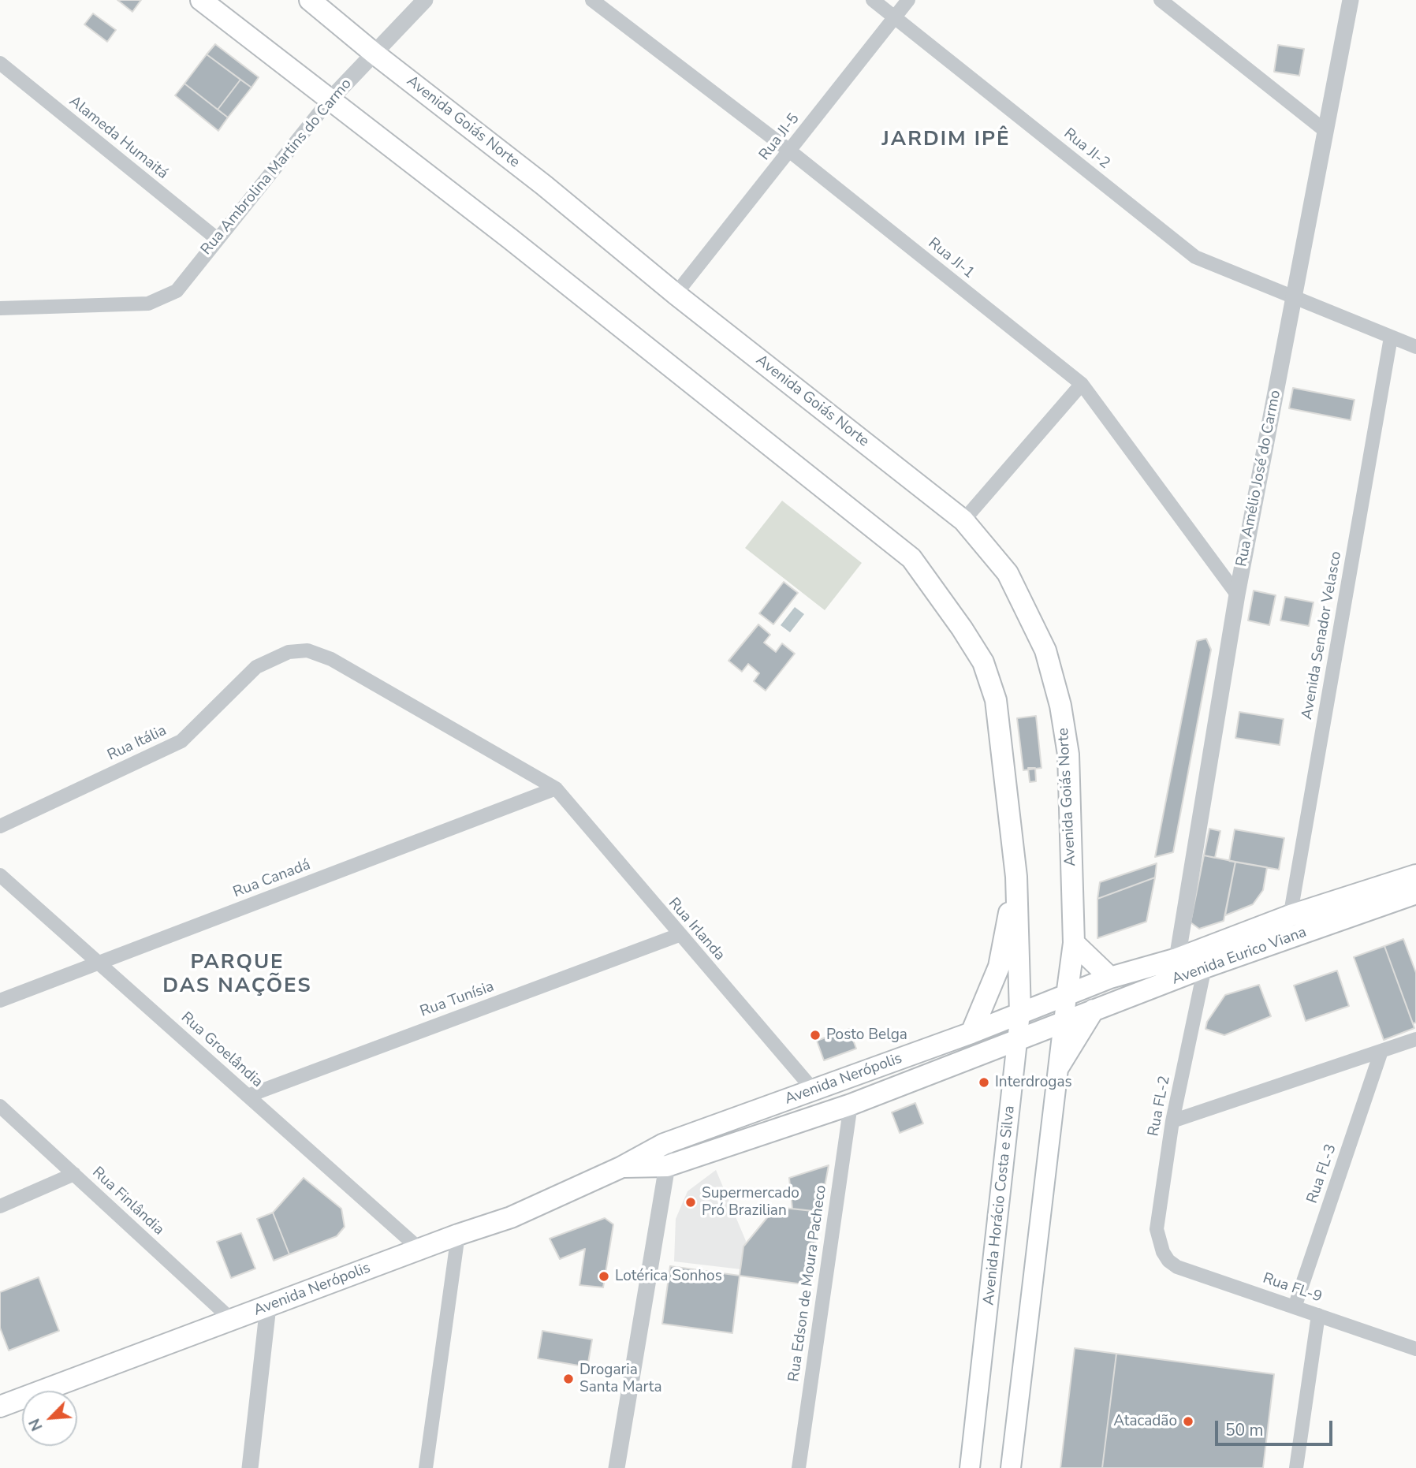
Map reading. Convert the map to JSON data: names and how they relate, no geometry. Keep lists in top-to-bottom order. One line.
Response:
{"streets":{"main road":["Avenida Goiás Norte","Avenida Eurico Viana","Avenida Nerópolis","Avenida Horácio Costa e Silva"],"street":["Rua JI-5","Alameda Humaitá","Rua JI-2","Rua Ambrolina Martins do Carmo","Rua JI-1","Rua Amélio José do Carmo","Avenida Senador Velasco","Rua Itália","Rua Canadá","Rua Irlanda","Rua Tunísia","Rua Groelândia","Rua FL-2","Rua FL-3","Rua Finlândia","Rua Edson de Moura Pacheco","Rua FL-9"]},"crossings":[["Avenida Goiás Norte","Rua JI-5"],["Avenida Goiás Norte","Rua Ambrolina Martins do Carmo"],["Rua JI-5","Rua JI-2"],["Rua JI-5","Rua JI-1"],["Alameda Humaitá","Rua Ambrolina Martins do Carmo"],["Rua JI-2","Rua Amélio José do Carmo"],["Rua JI-2","Avenida Senador Velasco"],["Rua JI-1","Rua Amélio José do Carmo"],["Rua Amélio José do Carmo","Avenida Eurico Viana"],["Avenida Senador Velasco","Avenida Eurico Viana"],["Rua Itália","Rua Canadá"],["Rua Itália","Rua Irlanda"],["Rua Canadá","Rua Irlanda"],["Rua Canadá","Rua Groelândia"],["Rua Irlanda","Rua Tunísia"],["Rua Irlanda","Avenida Nerópolis"],["Avenida Eurico Viana","Avenida Nerópolis"],["Avenida Eurico Viana","Rua FL-2"],["Rua Tunísia","Rua Groelândia"],["Rua Groelândia","Avenida Nerópolis"],["Avenida Nerópolis","Rua Finlândia"],["Avenida Nerópolis","Avenida Horácio Costa e Silva"],["Avenida Nerópolis","Rua Edson de Moura Pacheco"],["Rua FL-2","Rua FL-9"],["Rua FL-3","Rua FL-9"]],"districts":["JARDIM IPÊ","PARQUE DAS NAÇÕES"],"places":["Posto Belga","Interdrogas","Supermercado Pró Brazilian","Lotérica Sonhos","Drogaria Santa Marta","Atacadão"],"scale_bar":"50 m","north":"bottom left"}
